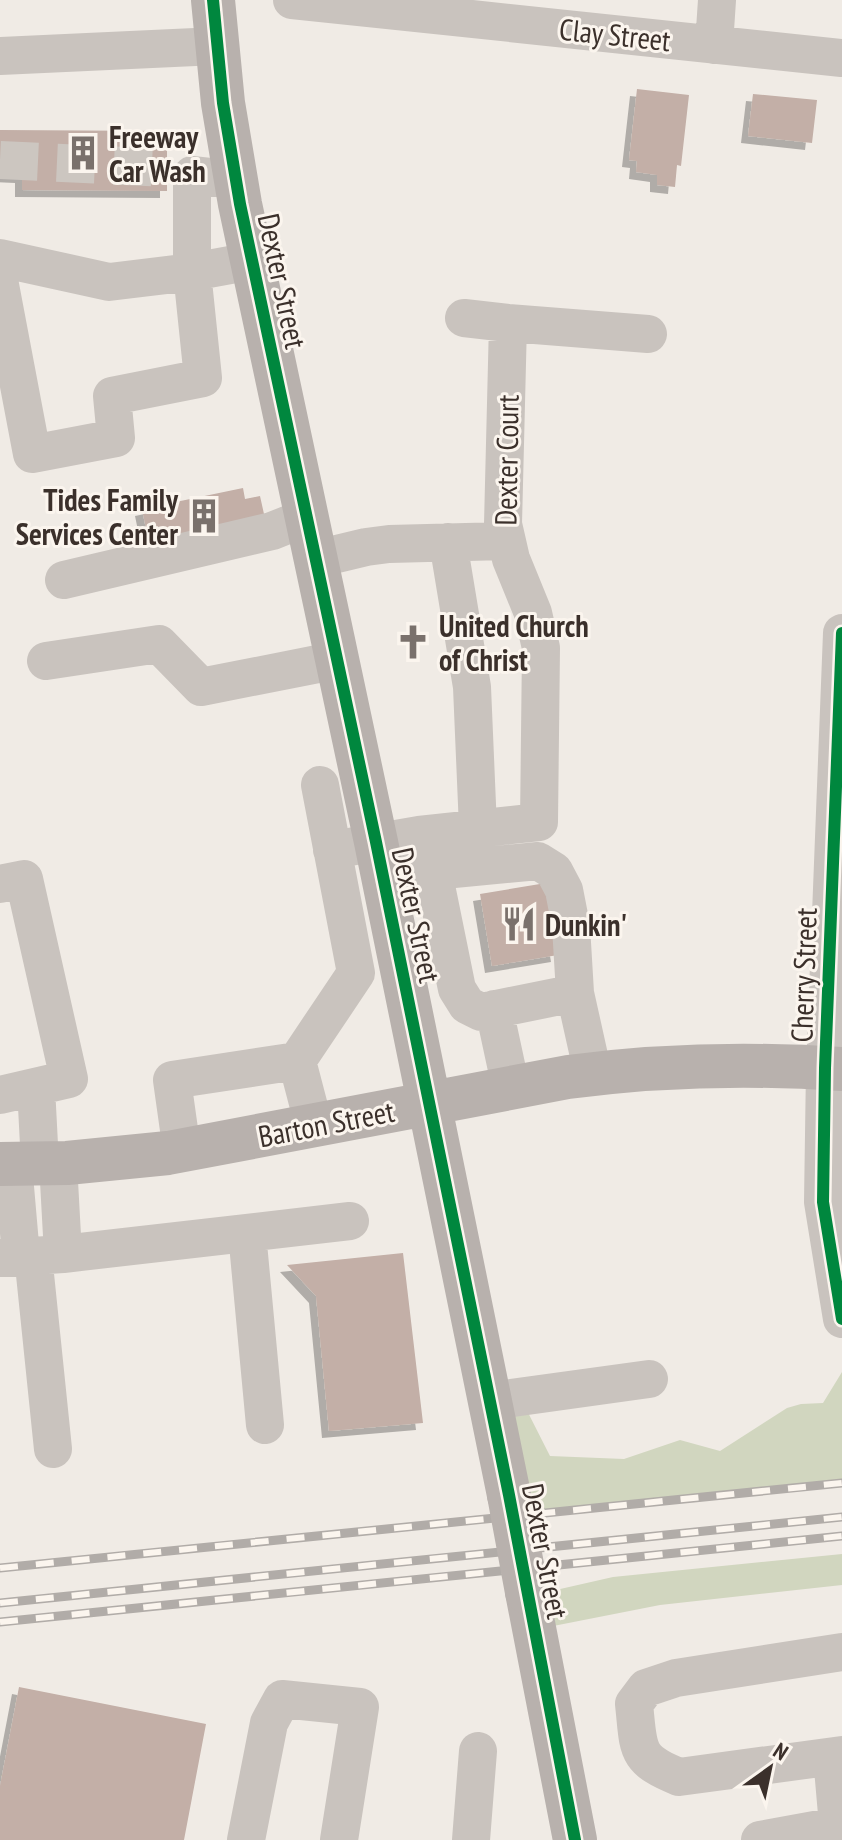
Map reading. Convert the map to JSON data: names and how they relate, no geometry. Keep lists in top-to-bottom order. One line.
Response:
{"streets":{"main road":["Dexter Street","Barton Street"],"street":["Clay Street","Dexter Court","Cherry Street"]},"crossings":[["Dexter Street","Dexter Court"],["Dexter Street","Barton Street"],["Cherry Street","Barton Street"]],"places":{"building":["Freeway Car Wash","Tides Family Services Center"],"church":["United Church of Christ"],"restaurant":["Dunkin'"]},"north":"top right"}
